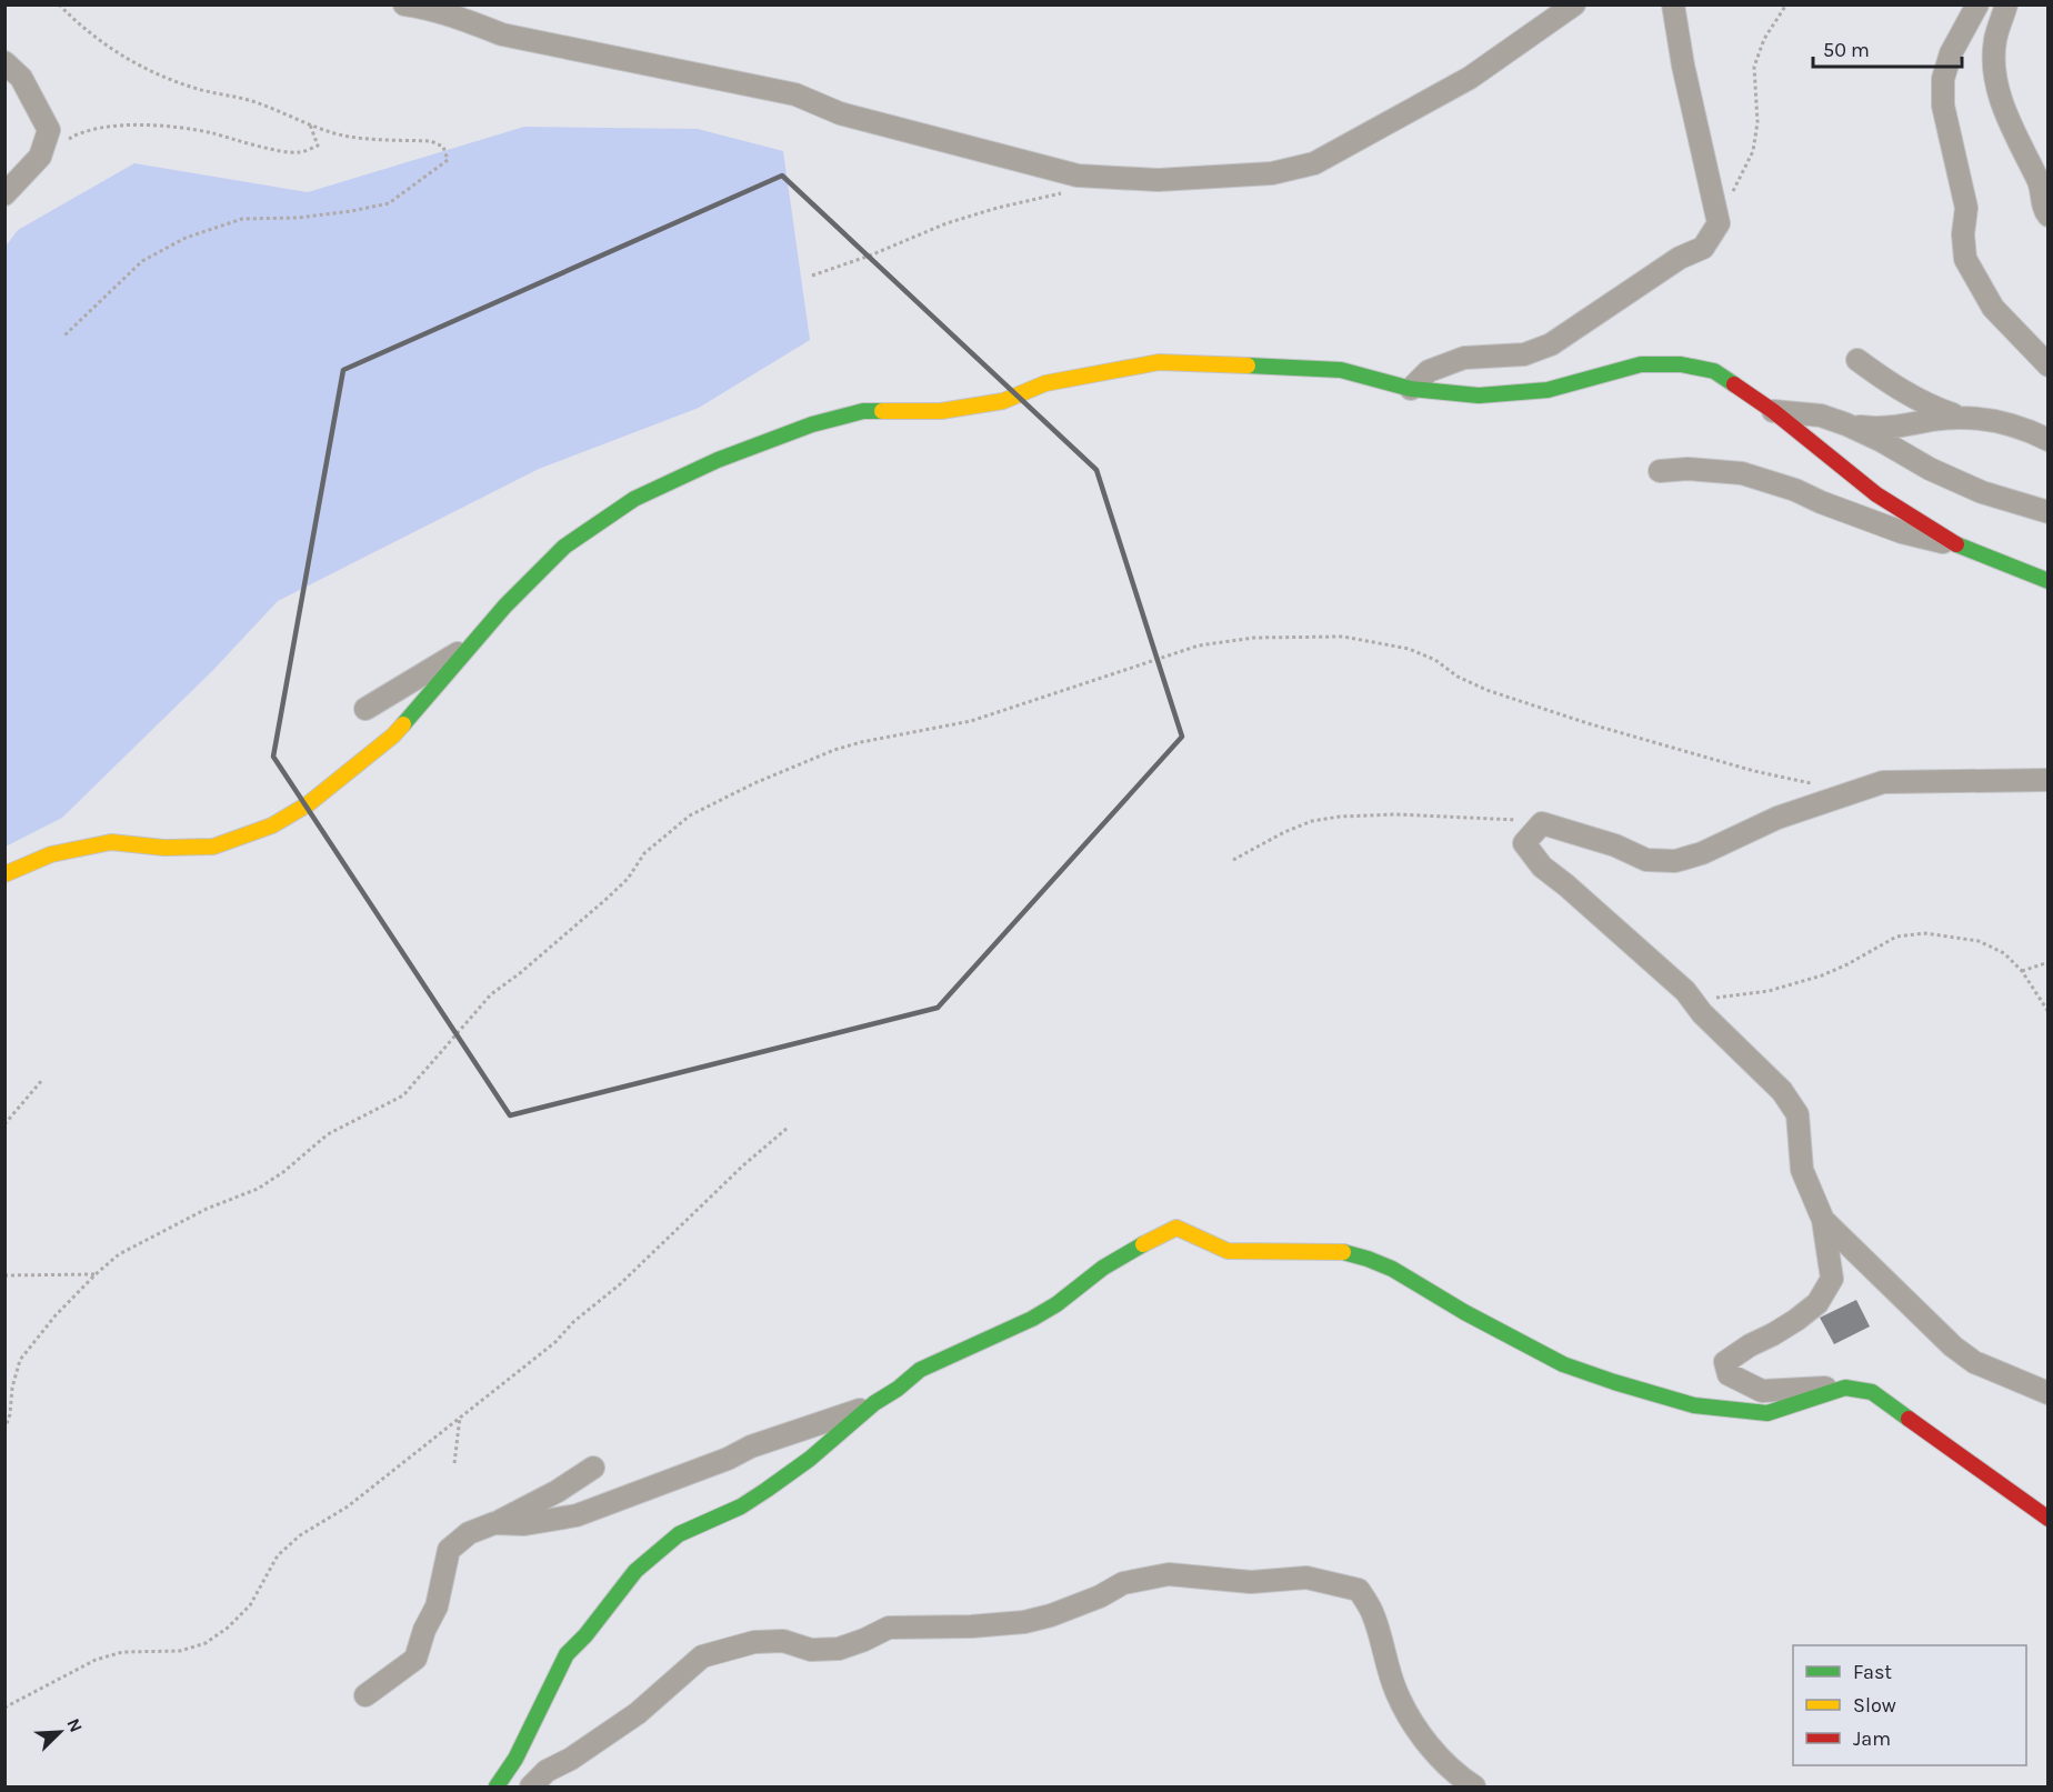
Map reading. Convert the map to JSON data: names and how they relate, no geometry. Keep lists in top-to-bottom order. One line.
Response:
{"legend":["Fast","Slow","Jam"],"scale_bar":"50 m","north":"top right"}
